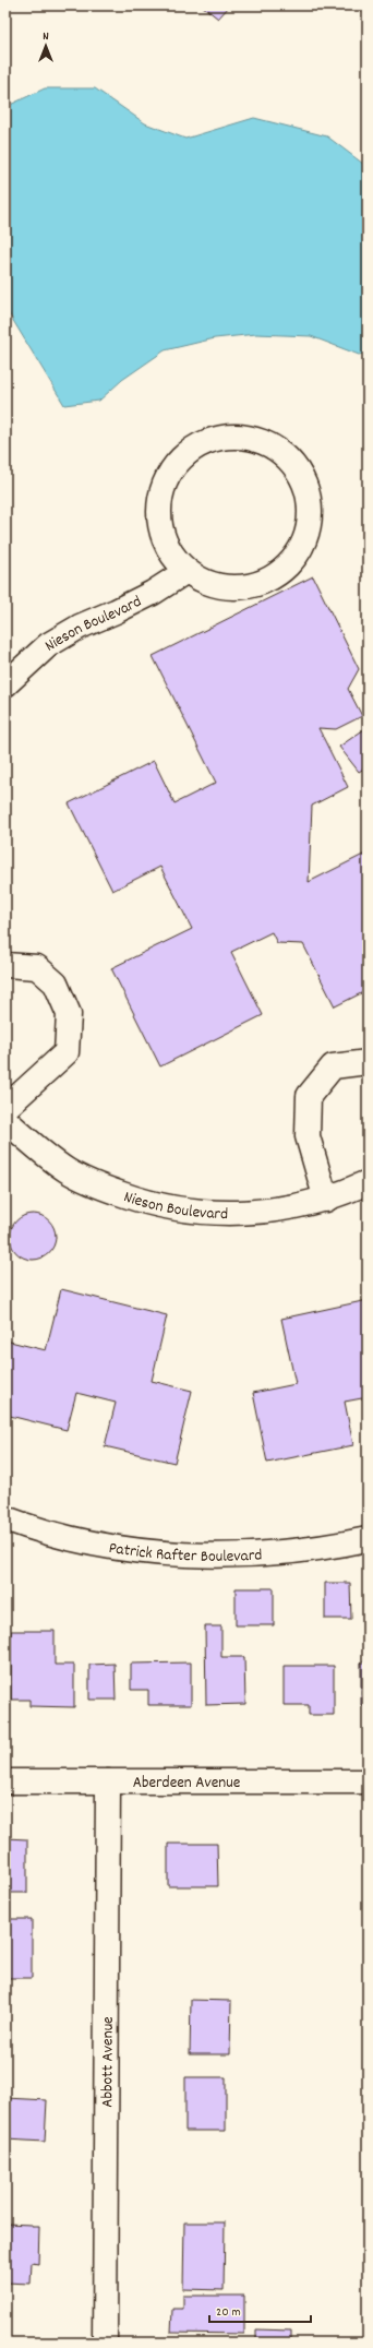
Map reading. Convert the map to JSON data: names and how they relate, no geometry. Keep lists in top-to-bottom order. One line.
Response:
{"streets":{"street":["Nieson Boulevard","Patrick Rafter Boulevard","Aberdeen Avenue","Abbott Avenue"]},"crossings":[["Aberdeen Avenue","Abbott Avenue"]],"scale_bar":"20 m","north":"top"}
